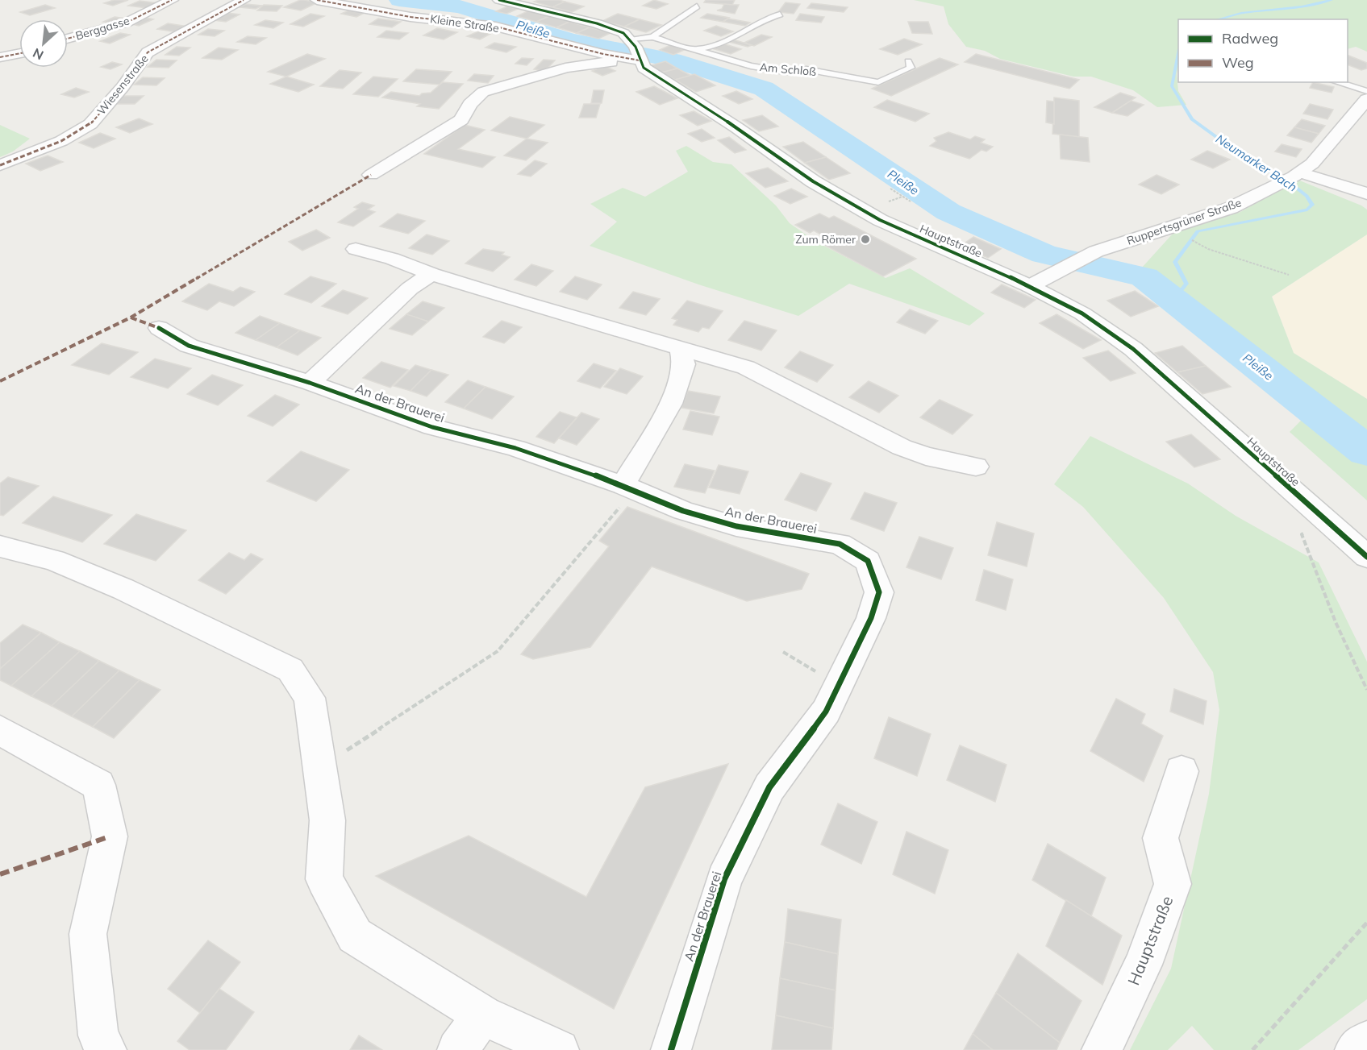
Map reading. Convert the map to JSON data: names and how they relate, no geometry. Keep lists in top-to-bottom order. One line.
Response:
{"streets":{"street":["Kleine Straße","Berggasse","Wiesenstraße","Ruppertsgrüner Straße","Hauptstraße","An der Brauerei"],"lane":["Am Schloß"]},"crossings":[["Kleine Straße","Am Schloß"],["Kleine Straße","Hauptstraße"],["Am Schloß","Hauptstraße"],["Ruppertsgrüner Straße","Hauptstraße"]],"water":["Pleiße","Neumarker Bach"],"places":["Zum Römer"],"legend":["Radweg","Weg"],"north":"bottom left"}
